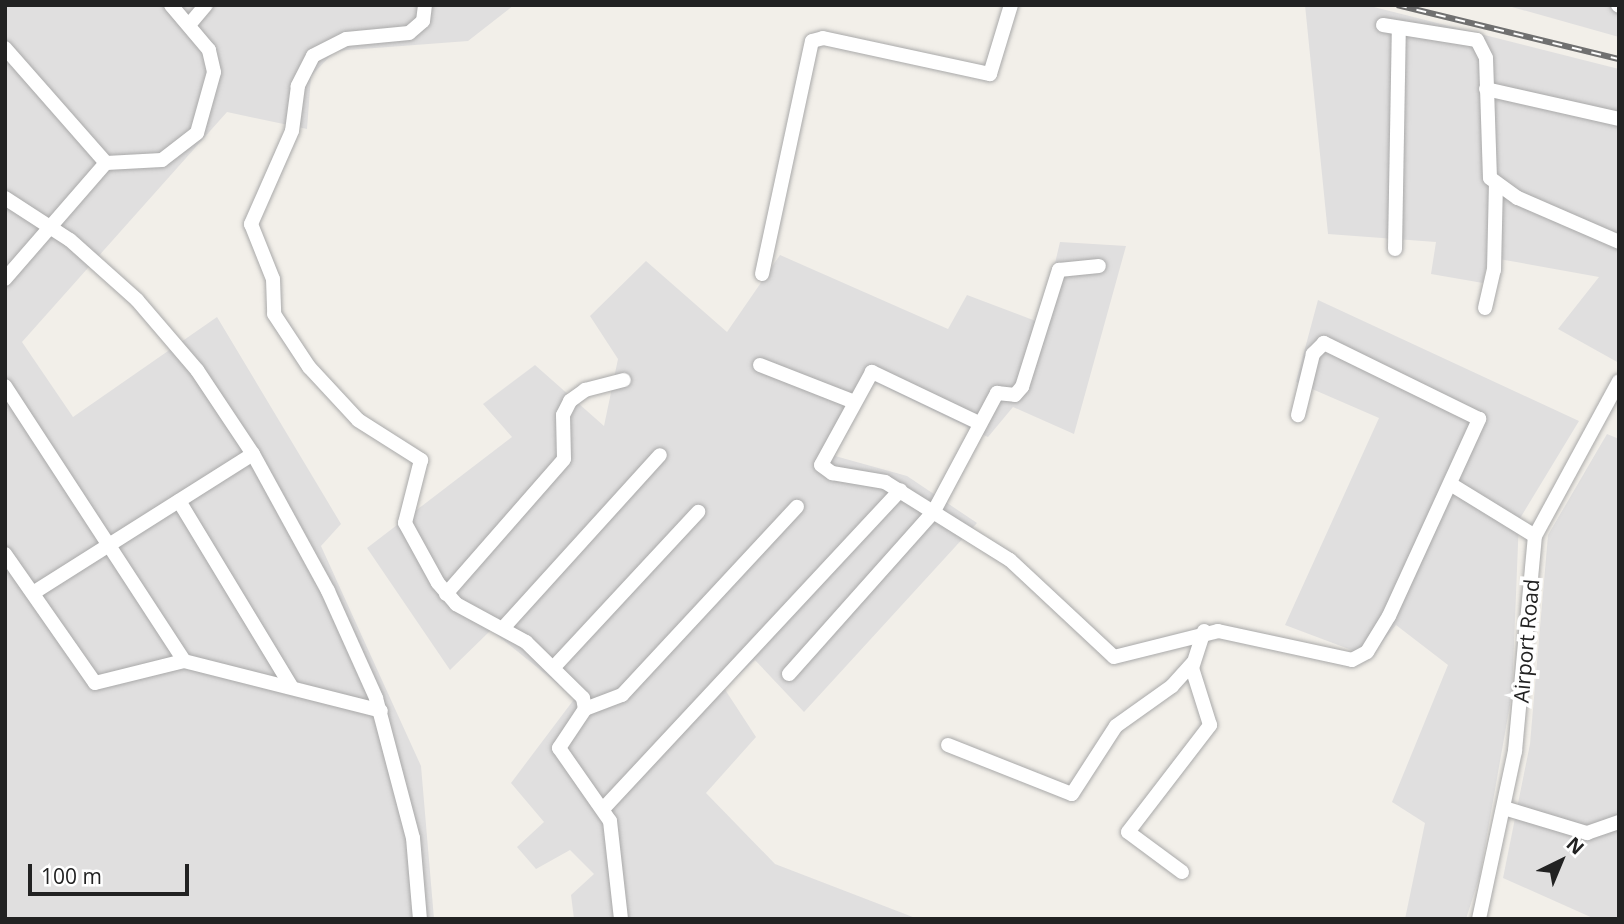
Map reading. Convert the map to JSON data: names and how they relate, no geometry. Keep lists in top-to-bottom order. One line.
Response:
{"streets":{"street":["Airport Road"]},"scale_bar":"100 m","north":"top right"}
